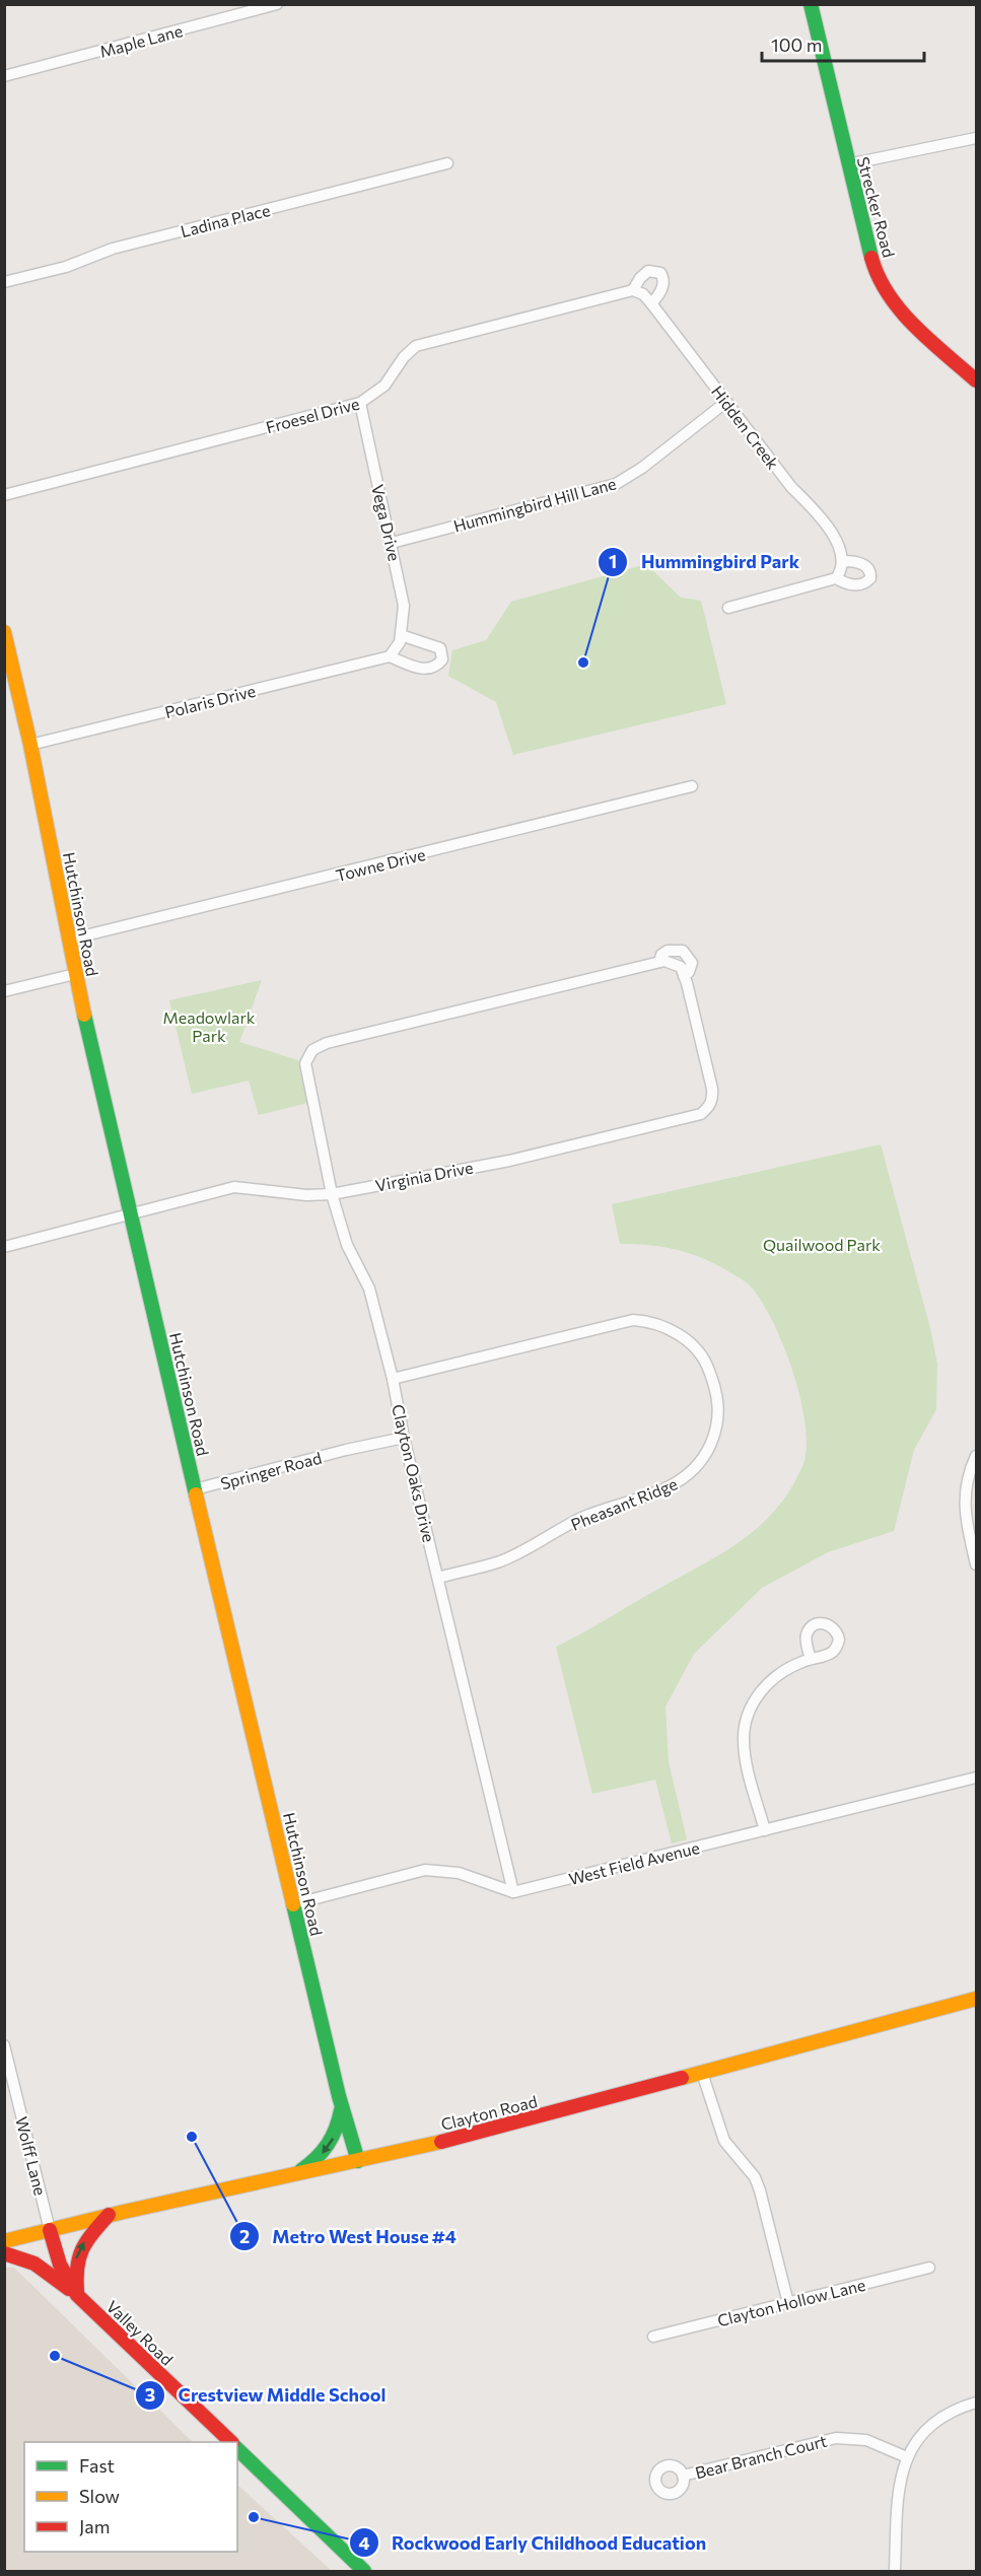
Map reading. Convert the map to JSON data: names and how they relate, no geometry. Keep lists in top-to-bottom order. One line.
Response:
{"streets":{"street":["Maple Lane","Strecker Road","Ladina Place","Froesel Drive","Hidden Creek","Hummingbird Hill Lane","Vega Drive","Polaris Drive","Towne Drive","Hutchinson Road","Virginia Drive","Springer Road","Clayton Oaks Drive","Pheasant Ridge","West Field Avenue","Clayton Road","Wolff Lane","Clayton Hollow Lane","Valley Road","Bear Branch Court"]},"crossings":[["Froesel Drive","Hidden Creek"],["Froesel Drive","Vega Drive"],["Hidden Creek","Hummingbird Hill Lane"],["Hummingbird Hill Lane","Vega Drive"],["Polaris Drive","Hutchinson Road"],["Towne Drive","Hutchinson Road"],["Hutchinson Road","Virginia Drive"],["Hutchinson Road","Springer Road"],["Hutchinson Road","Clayton Road"],["Virginia Drive","Clayton Oaks Drive"],["Springer Road","Clayton Oaks Drive"],["Clayton Oaks Drive","Pheasant Ridge"],["Clayton Oaks Drive","West Field Avenue"],["Clayton Road","Wolff Lane"],["Clayton Road","Valley Road"],["Wolff Lane","Valley Road"]],"parks":["Meadowlark Park","Quailwood Park"],"places":["Hummingbird Park","Metro West House #4","Crestview Middle School","Rockwood Early Childhood Education"],"legend":["Fast","Slow","Jam"],"scale_bar":"100 m"}
